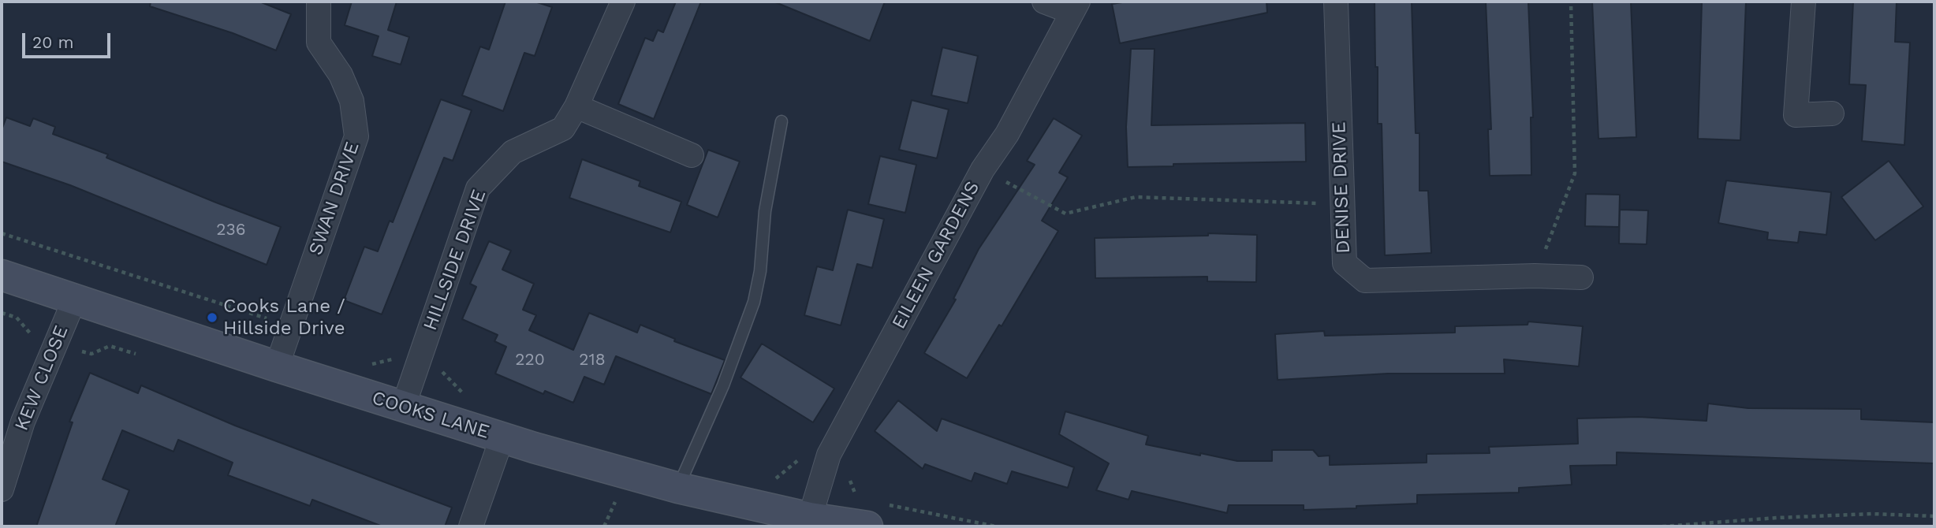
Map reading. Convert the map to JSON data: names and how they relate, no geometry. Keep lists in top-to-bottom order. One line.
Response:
{"streets":{"street":["DENISE DRIVE","SWAN DRIVE","EILEEN GARDENS","HILLSIDE DRIVE","KEW CLOSE","COOKS LANE"]},"crossings":[["SWAN DRIVE","COOKS LANE"],["EILEEN GARDENS","COOKS LANE"],["HILLSIDE DRIVE","COOKS LANE"],["KEW CLOSE","COOKS LANE"]],"places":["Cooks Lane / Hillside Drive"],"house_numbers":["236","220","218"],"scale_bar":"20 m"}
